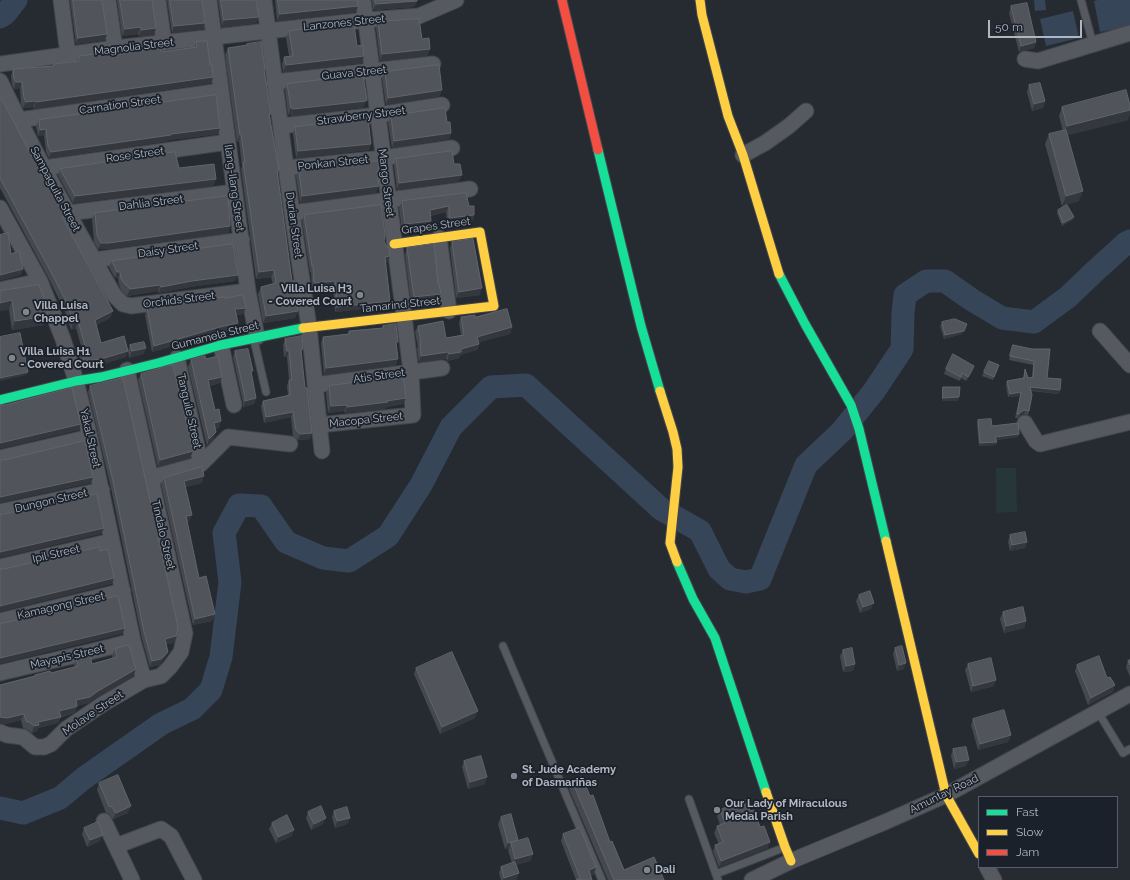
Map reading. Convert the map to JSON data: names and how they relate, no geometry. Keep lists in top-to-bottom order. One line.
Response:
{"streets":{"street":["Lanzones Street","Magnolia Street","Guava Street","Carnation Street","Strawberry Street","Rose Street","Ponkan Street","Mango Street","Ilang-Ilang Street","Sampaguita Street","Dahlia Street","Durian Street","Grapes Street","Daisy Street","Orchids Street","Tamarind Street","Gumamela Street","Atis Street","Tanguile Street","Macopa Street","Yakal Street","Dungon Street","Tindalo Street","Ipil Street","Kamagong Street","Mayapis Street","Molave Street","Amuntay Road"]},"crossings":[["Lanzones Street","Magnolia Street"],["Lanzones Street","Mango Street"],["Lanzones Street","Durian Street"],["Magnolia Street","Ilang-Ilang Street"],["Magnolia Street","Durian Street"],["Guava Street","Mango Street"],["Guava Street","Durian Street"],["Carnation Street","Ilang-Ilang Street"],["Carnation Street","Sampaguita Street"],["Strawberry Street","Mango Street"],["Strawberry Street","Durian Street"],["Rose Street","Ilang-Ilang Street"],["Rose Street","Sampaguita Street"],["Ponkan Street","Mango Street"],["Ponkan Street","Durian Street"],["Mango Street","Grapes Street"],["Mango Street","Tamarind Street"],["Mango Street","Atis Street"],["Mango Street","Macopa Street"],["Ilang-Ilang Street","Dahlia Street"],["Ilang-Ilang Street","Daisy Street"],["Ilang-Ilang Street","Orchids Street"],["Ilang-Ilang Street","Gumamela Street"],["Sampaguita Street","Dahlia Street"],["Sampaguita Street","Daisy Street"],["Sampaguita Street","Orchids Street"],["Durian Street","Tamarind Street"],["Durian Street","Gumamela Street"],["Durian Street","Atis Street"],["Durian Street","Macopa Street"],["Grapes Street","Tamarind Street"],["Tamarind Street","Gumamela Street"],["Gumamela Street","Tanguile Street"],["Gumamela Street","Yakal Street"],["Gumamela Street","Tindalo Street"],["Yakal Street","Dungon Street"],["Yakal Street","Tindalo Street"],["Yakal Street","Ipil Street"],["Yakal Street","Kamagong Street"],["Yakal Street","Mayapis Street"],["Yakal Street","Molave Street"],["Tindalo Street","Molave Street"]],"places":["Villa Luisa H3 - Covered Court","Villa Luisa Chappel","Villa Luisa H1 - Covered Court","St. Jude Academy of Dasmariñas","Our Lady of Miraculous Medal Parish","Dali"],"legend":["Fast","Slow","Jam"],"scale_bar":"50 m"}
